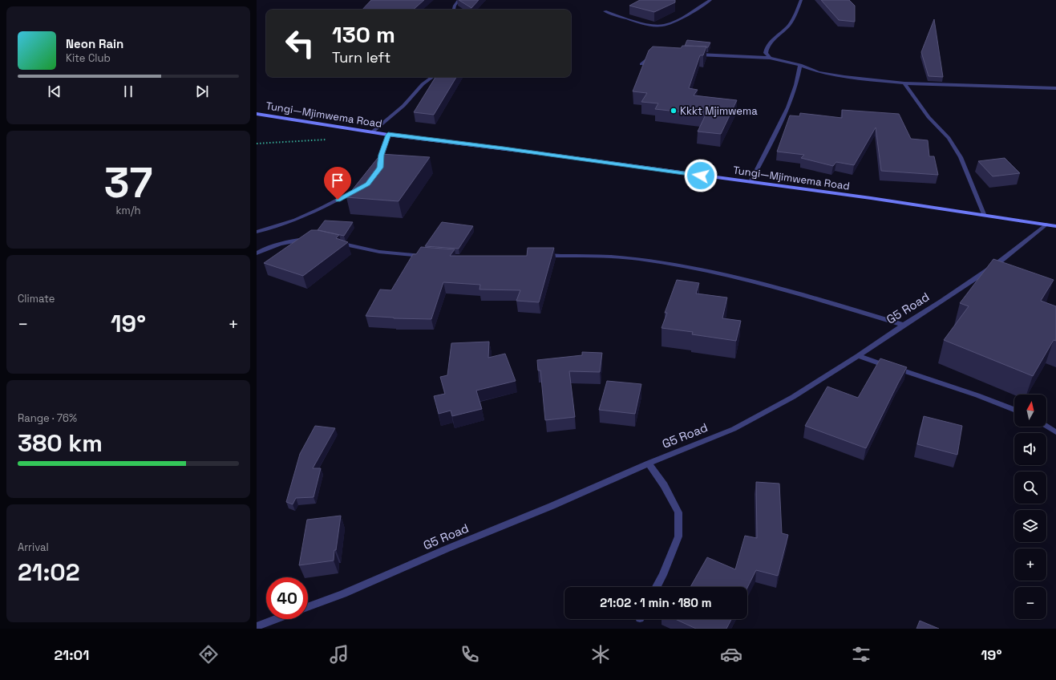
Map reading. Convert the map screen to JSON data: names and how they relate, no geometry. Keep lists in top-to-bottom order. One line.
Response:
{"streets":{"street":["Tungi—Mjimwema Road","G5 Road"]},"crossings":[["Tungi—Mjimwema Road","G5 Road"]],"places":["Kkkt Mjimwema"],"north":"top","page":{"turn":["130 m","Turn left"],"song":["Neon Rain","Kite Club"],"tile":[["37","km/h"],"Climate",["Range · 76%","380 km"],["Arrival","21:02"]],"heat":["−","19°","+"],"map_buttons":["+","−"],"limit":"40","trip":"21:02 · 1 min · 180 m","tabs":["21:01","19°"]}}
